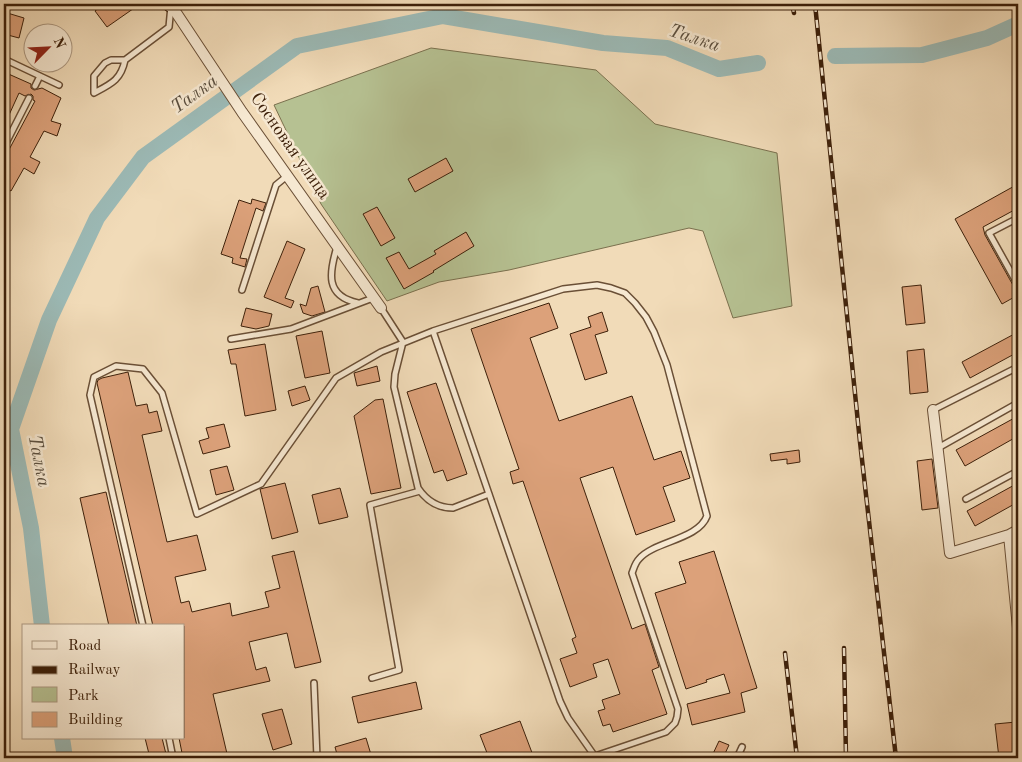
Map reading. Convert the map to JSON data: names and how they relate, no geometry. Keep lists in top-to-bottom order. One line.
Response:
{"streets":{"street":["Сосновая улица"]},"water":["Талка"],"legend":["Road","Railway","Park","Building"],"north":"top right"}
